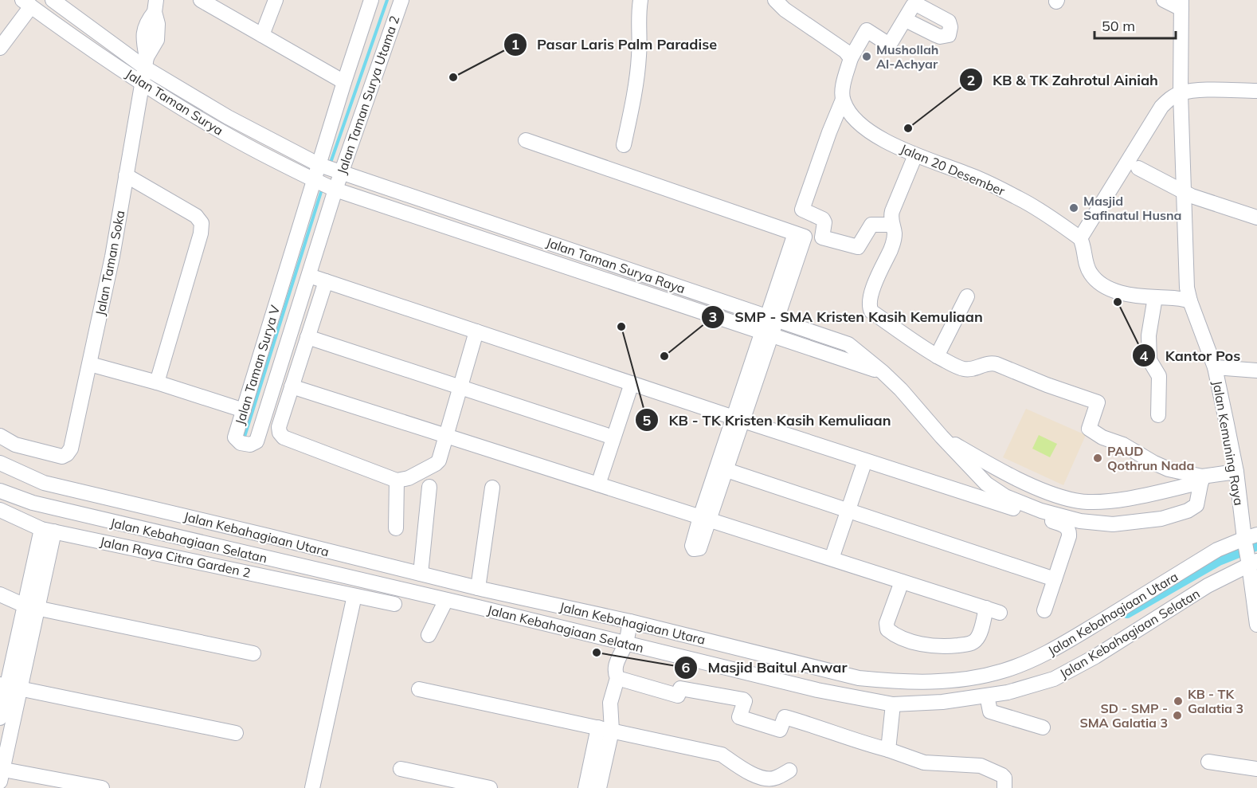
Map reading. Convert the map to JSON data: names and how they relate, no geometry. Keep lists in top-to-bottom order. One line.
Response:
{"streets":{"street":["Jalan Taman Surya Utama 2","Jalan Taman Surya","Jalan 20 Desember","Jalan Taman Soka","Jalan Taman Surya Raya","Jalan Taman Surya V","Jalan Kemuning Raya","Jalan Kebahagiaan Utara","Jalan Kebahagiaan Selatan","Jalan Raya Citra Garden 2"]},"crossings":[["Jalan Taman Surya Utama 2","Jalan Taman Surya"],["Jalan Taman Surya Utama 2","Jalan Taman Surya Raya"],["Jalan Taman Surya Utama 2","Jalan Taman Surya V"],["Jalan Taman Surya","Jalan Taman Soka"],["Jalan Taman Surya","Jalan Taman Surya Raya"],["Jalan Taman Surya","Jalan Taman Surya V"],["Jalan Taman Surya Raya","Jalan Taman Surya V"],["Jalan Kemuning Raya","Jalan Kebahagiaan Utara"],["Jalan Kemuning Raya","Jalan Kebahagiaan Selatan"],["Jalan Kebahagiaan Utara","Jalan Kebahagiaan Selatan"]],"places":["Mushollah Al-Achyar","Pasar Laris Palm Paradise","KB & TK Zahrotul Ainiah","Masjid Safinatul Husna","Kantor Pos","KB - TK Kristen Kasih Kemuliaan","SMP - SMA Kristen Kasih Kemuliaan","PAUD Qothrun Nada","Masjid Baitul Anwar","KB - TK Galatia 3","SD - SMP - SMA Galatia 3"],"scale_bar":"50 m"}
